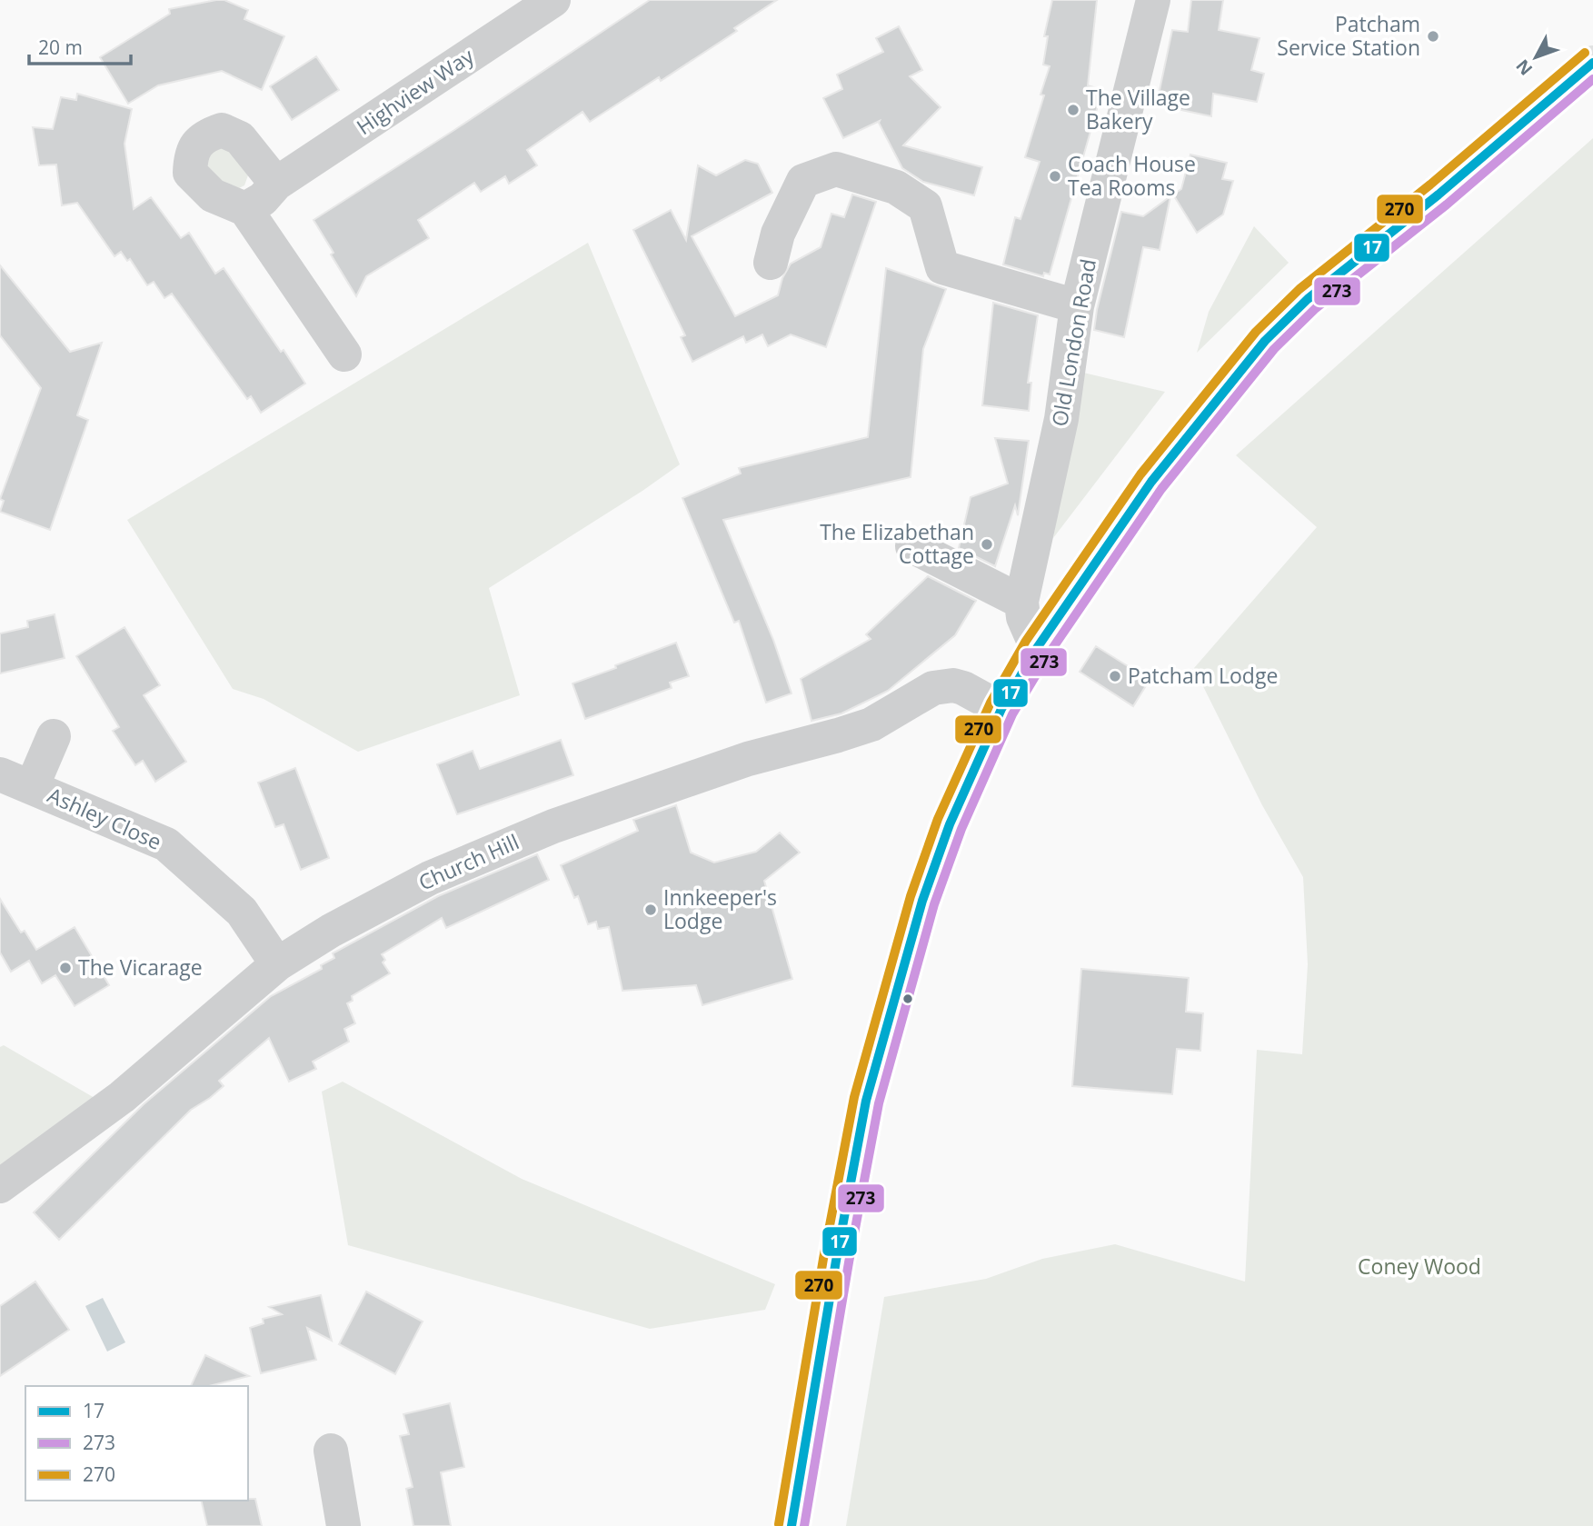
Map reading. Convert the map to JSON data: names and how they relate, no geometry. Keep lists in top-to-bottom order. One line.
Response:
{"streets":{"street":["Highview Way","Old London Road","Ashley Close","Church Hill"]},"crossings":[["Ashley Close","Church Hill"]],"parks":["Coney Wood"],"places":["Patcham Service Station","The Village Bakery","Coach House Tea Rooms","The Elizabethan Cottage","Patcham Lodge","Innkeeper's Lodge","The Vicarage"],"lines":["transit line 270","transit line 17","transit line 273"],"legend":["17","273","270"],"scale_bar":"20 m","north":"bottom left"}
